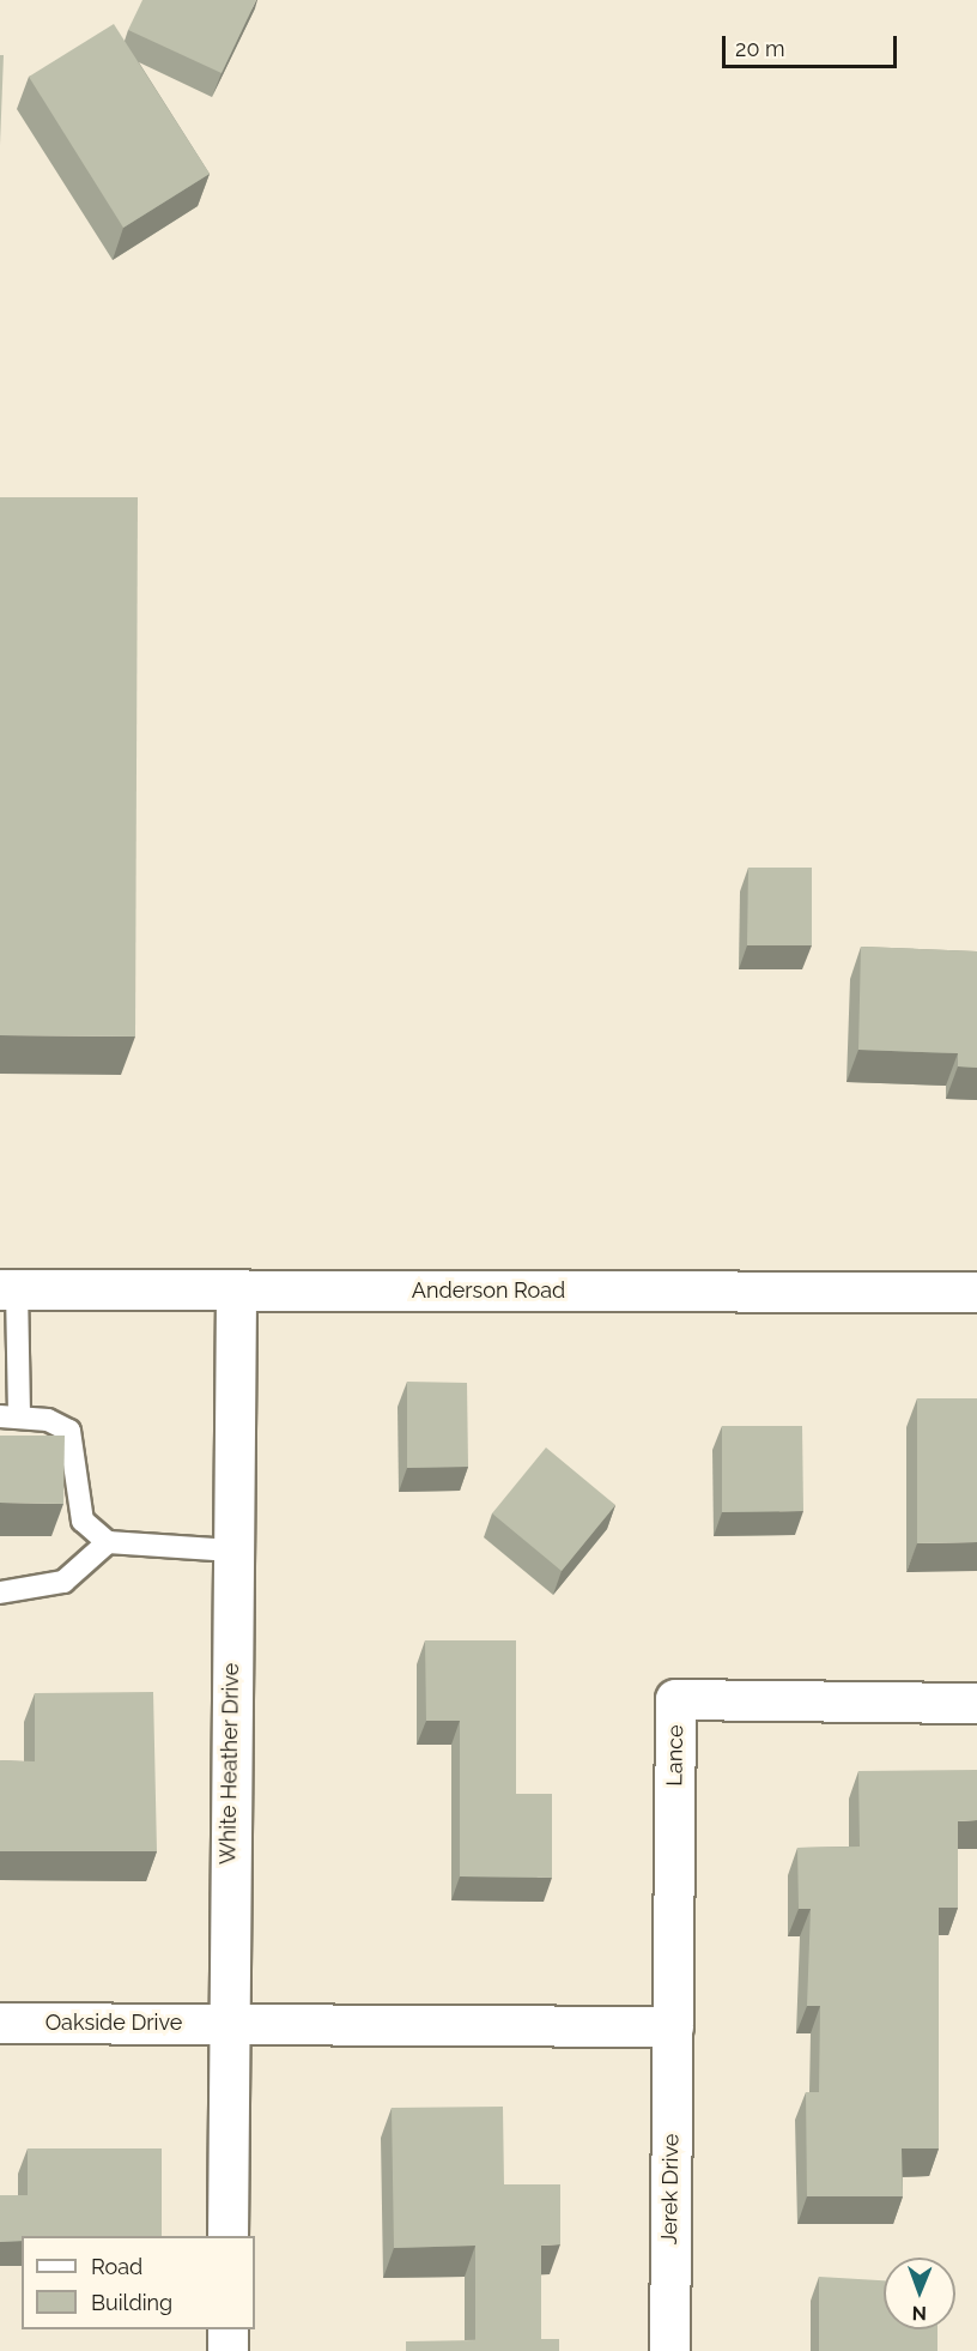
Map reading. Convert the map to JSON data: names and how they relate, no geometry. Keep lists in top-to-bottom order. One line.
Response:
{"streets":{"street":["Anderson Road","Lance","White Heather Drive","Oakside Drive","Jerek Drive"]},"crossings":[["Anderson Road","White Heather Drive"],["Lance","Oakside Drive"],["Lance","Jerek Drive"],["White Heather Drive","Oakside Drive"],["Oakside Drive","Jerek Drive"]],"legend":["Road","Building"],"scale_bar":"20 m","north":"bottom"}
